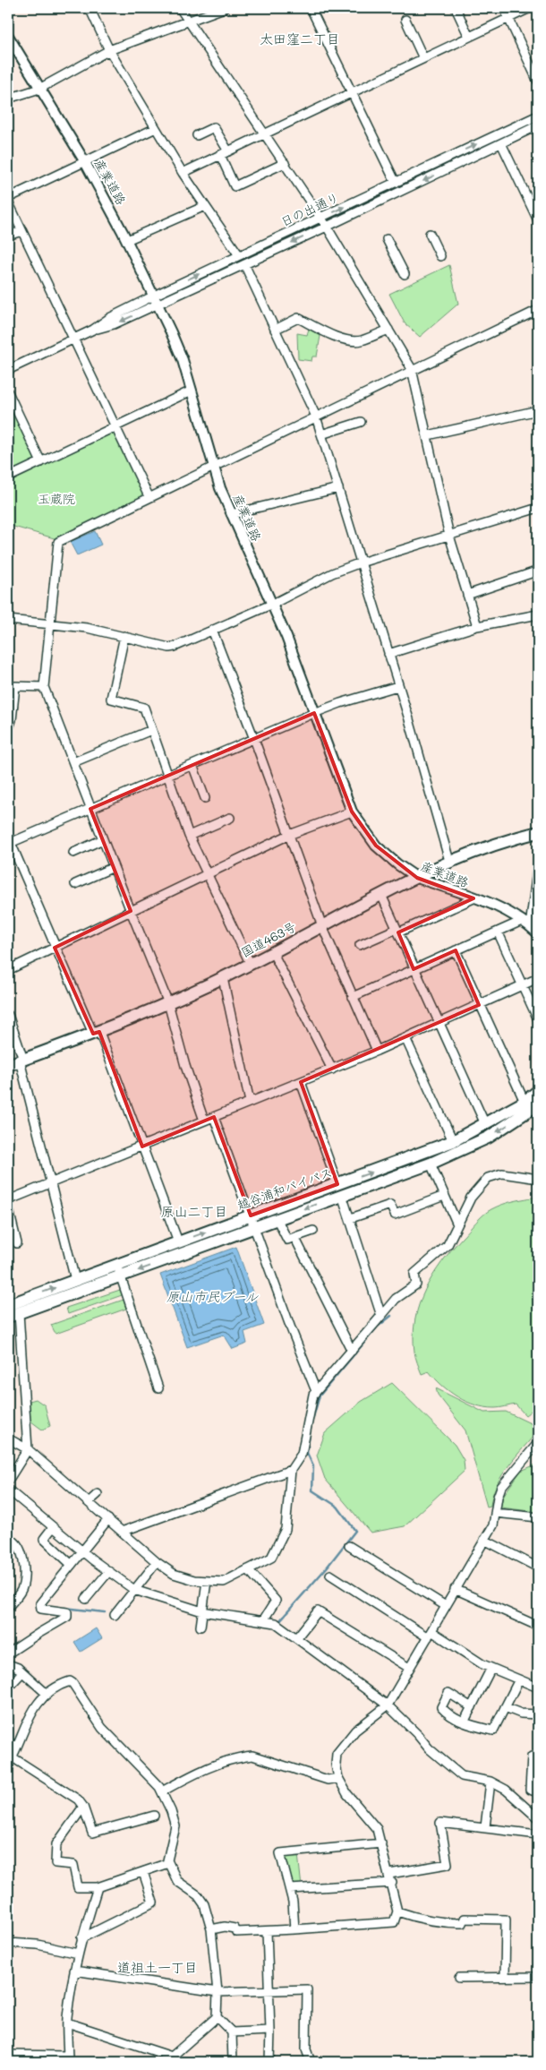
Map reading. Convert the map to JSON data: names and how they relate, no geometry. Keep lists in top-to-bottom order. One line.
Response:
{"streets":{"highway":["国道463号","越谷浦和バイパス"],"main road":["産業道路"],"street":["日の出通り"]},"crossings":[["産業道路","日の出通り"],["産業道路","国道463号"]],"districts":["太田窪二丁目","原山二丁目","道祖土一丁目"],"water":["原山市民プール"],"parks":["玉蔵院"]}
